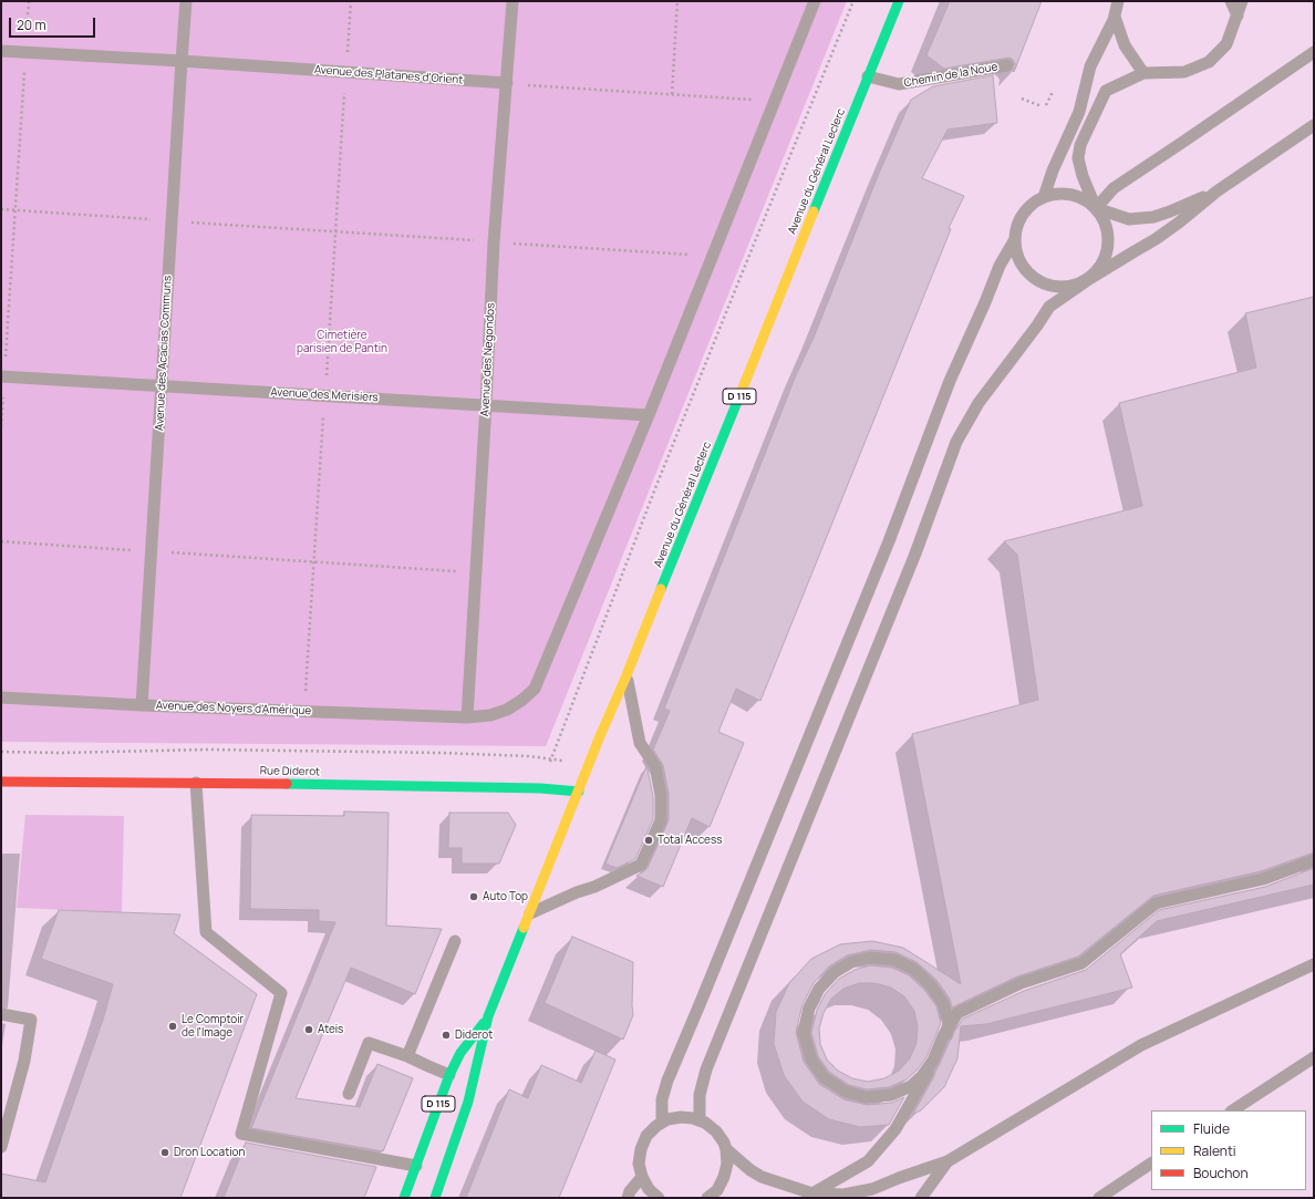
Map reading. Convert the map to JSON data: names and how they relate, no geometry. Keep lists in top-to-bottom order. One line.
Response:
{"streets":{"main road":["Avenue du Général Leclerc","D 115","Rue Diderot"],"lane":["Avenue des Platanes d'Orient","Chemin de la Noue","Avenue des Acacias Communs","Avenue des Negondos","Avenue des Merisiers","Avenue des Noyers d'Amérique"]},"crossings":[["Avenue des Platanes d'Orient","Avenue des Acacias Communs"],["Avenue des Platanes d'Orient","Avenue des Negondos"],["Chemin de la Noue","Avenue du Général Leclerc"],["Avenue du Général Leclerc","Rue Diderot"],["Avenue des Acacias Communs","Avenue des Merisiers"],["Avenue des Acacias Communs","Avenue des Noyers d'Amérique"],["Avenue des Negondos","Avenue des Merisiers"],["Avenue des Negondos","Avenue des Noyers d'Amérique"],["Avenue des Merisiers","Avenue des Noyers d'Amérique"]],"parks":["Cimetière parisien de Pantin"],"places":["Total Access","Auto Top","Le Comptoir de l'Image","Ateis","Diderot","Dron Location"],"legend":["Fluide","Ralenti","Bouchon"],"scale_bar":"20 m"}
